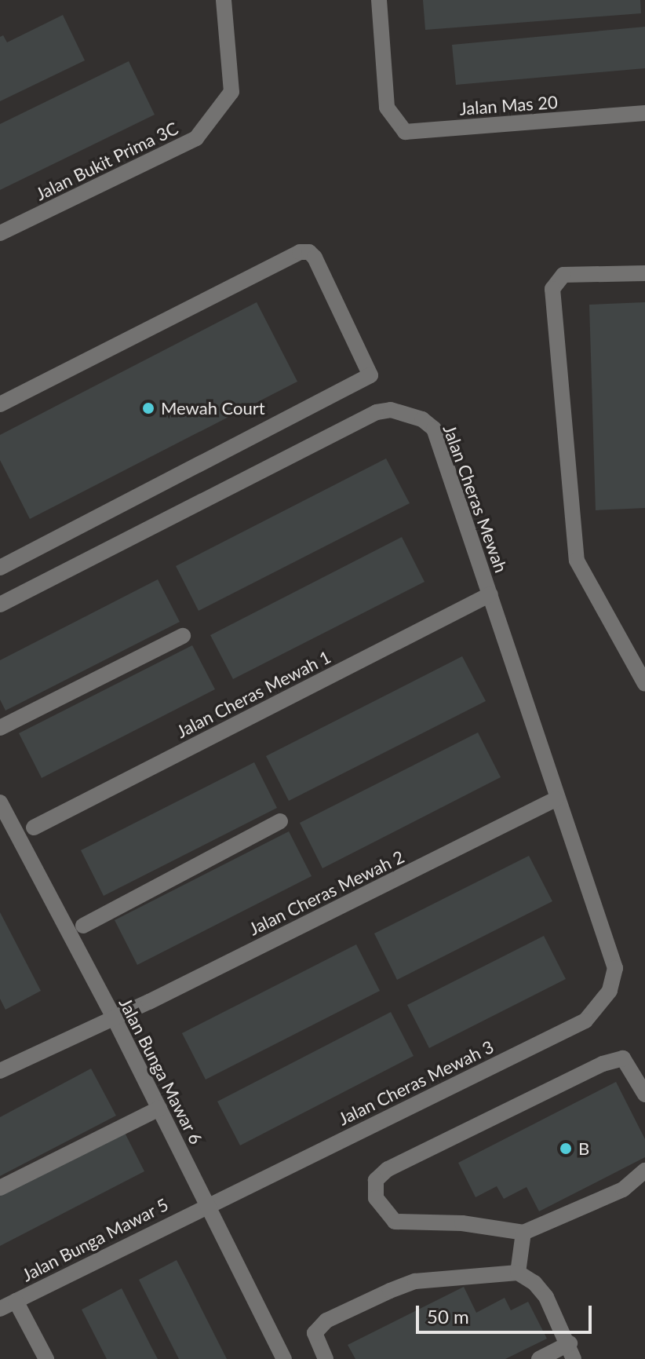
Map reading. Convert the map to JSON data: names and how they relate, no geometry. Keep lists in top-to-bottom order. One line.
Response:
{"streets":{"street":["Jalan Mas 20","Jalan Bukit Prima 3C","Jalan Cheras Mewah","Jalan Cheras Mewah 1","Jalan Cheras Mewah 2","Jalan Bunga Mawar 6","Jalan Cheras Mewah 3","Jalan Bunga Mawar 5"]},"crossings":[["Jalan Cheras Mewah","Jalan Cheras Mewah 1"],["Jalan Cheras Mewah","Jalan Cheras Mewah 2"],["Jalan Cheras Mewah","Jalan Cheras Mewah 3"],["Jalan Cheras Mewah 2","Jalan Bunga Mawar 6"],["Jalan Bunga Mawar 6","Jalan Cheras Mewah 3"],["Jalan Bunga Mawar 6","Jalan Bunga Mawar 5"],["Jalan Cheras Mewah 3","Jalan Bunga Mawar 5"]],"places":["Mewah Court","B"],"scale_bar":"50 m"}
